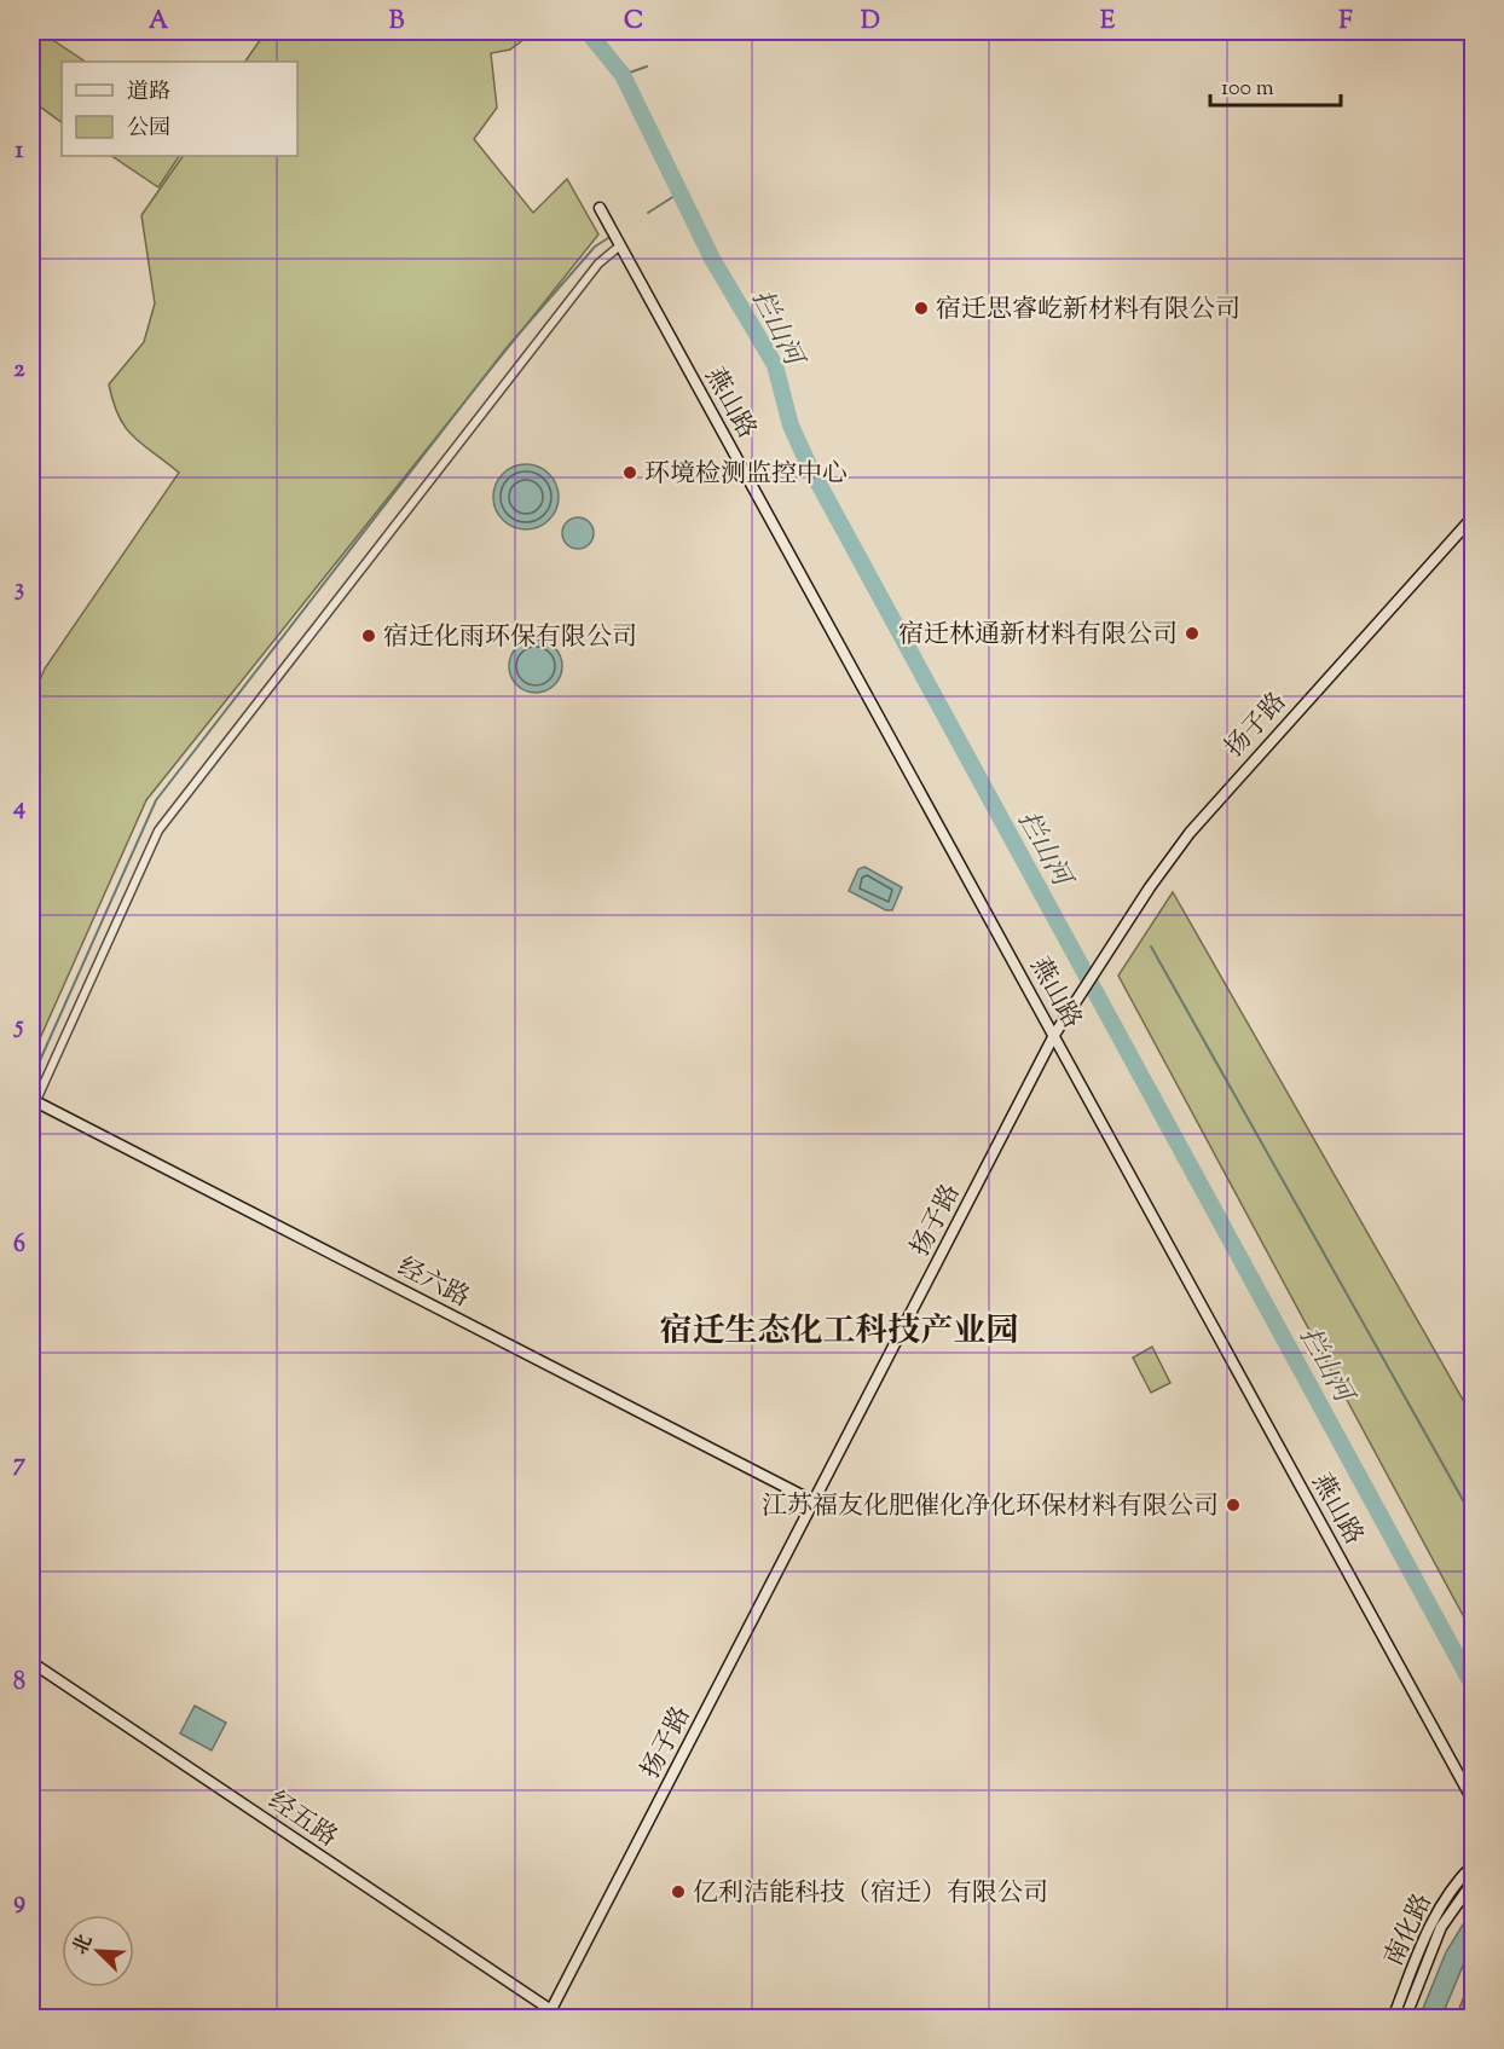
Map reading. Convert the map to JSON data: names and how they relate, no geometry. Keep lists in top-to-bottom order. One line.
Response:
{"streets":{"street":["燕山路","扬子路","经六路","经五路","南化路"]},"crossings":[["燕山路","扬子路"],["扬子路","经六路"],["扬子路","经五路"]],"districts":["宿迁生态化工科技产业园"],"water":["拦山河"],"places":["宿迁思睿屹新材料有限公司","环境检测监控中心","宿迁林通新材料有限公司","宿迁化雨环保有限公司","江苏福友化肥催化净化环保材料有限公司","亿利洁能科技（宿迁）有限公司"],"legend":["道路","公园"],"scale_bar":"100 m","north":"top left","grid":{"columns":["A","B","C","D","E","F"],"rows":["1","2","3","4","5","6","7","8","9"]}}
